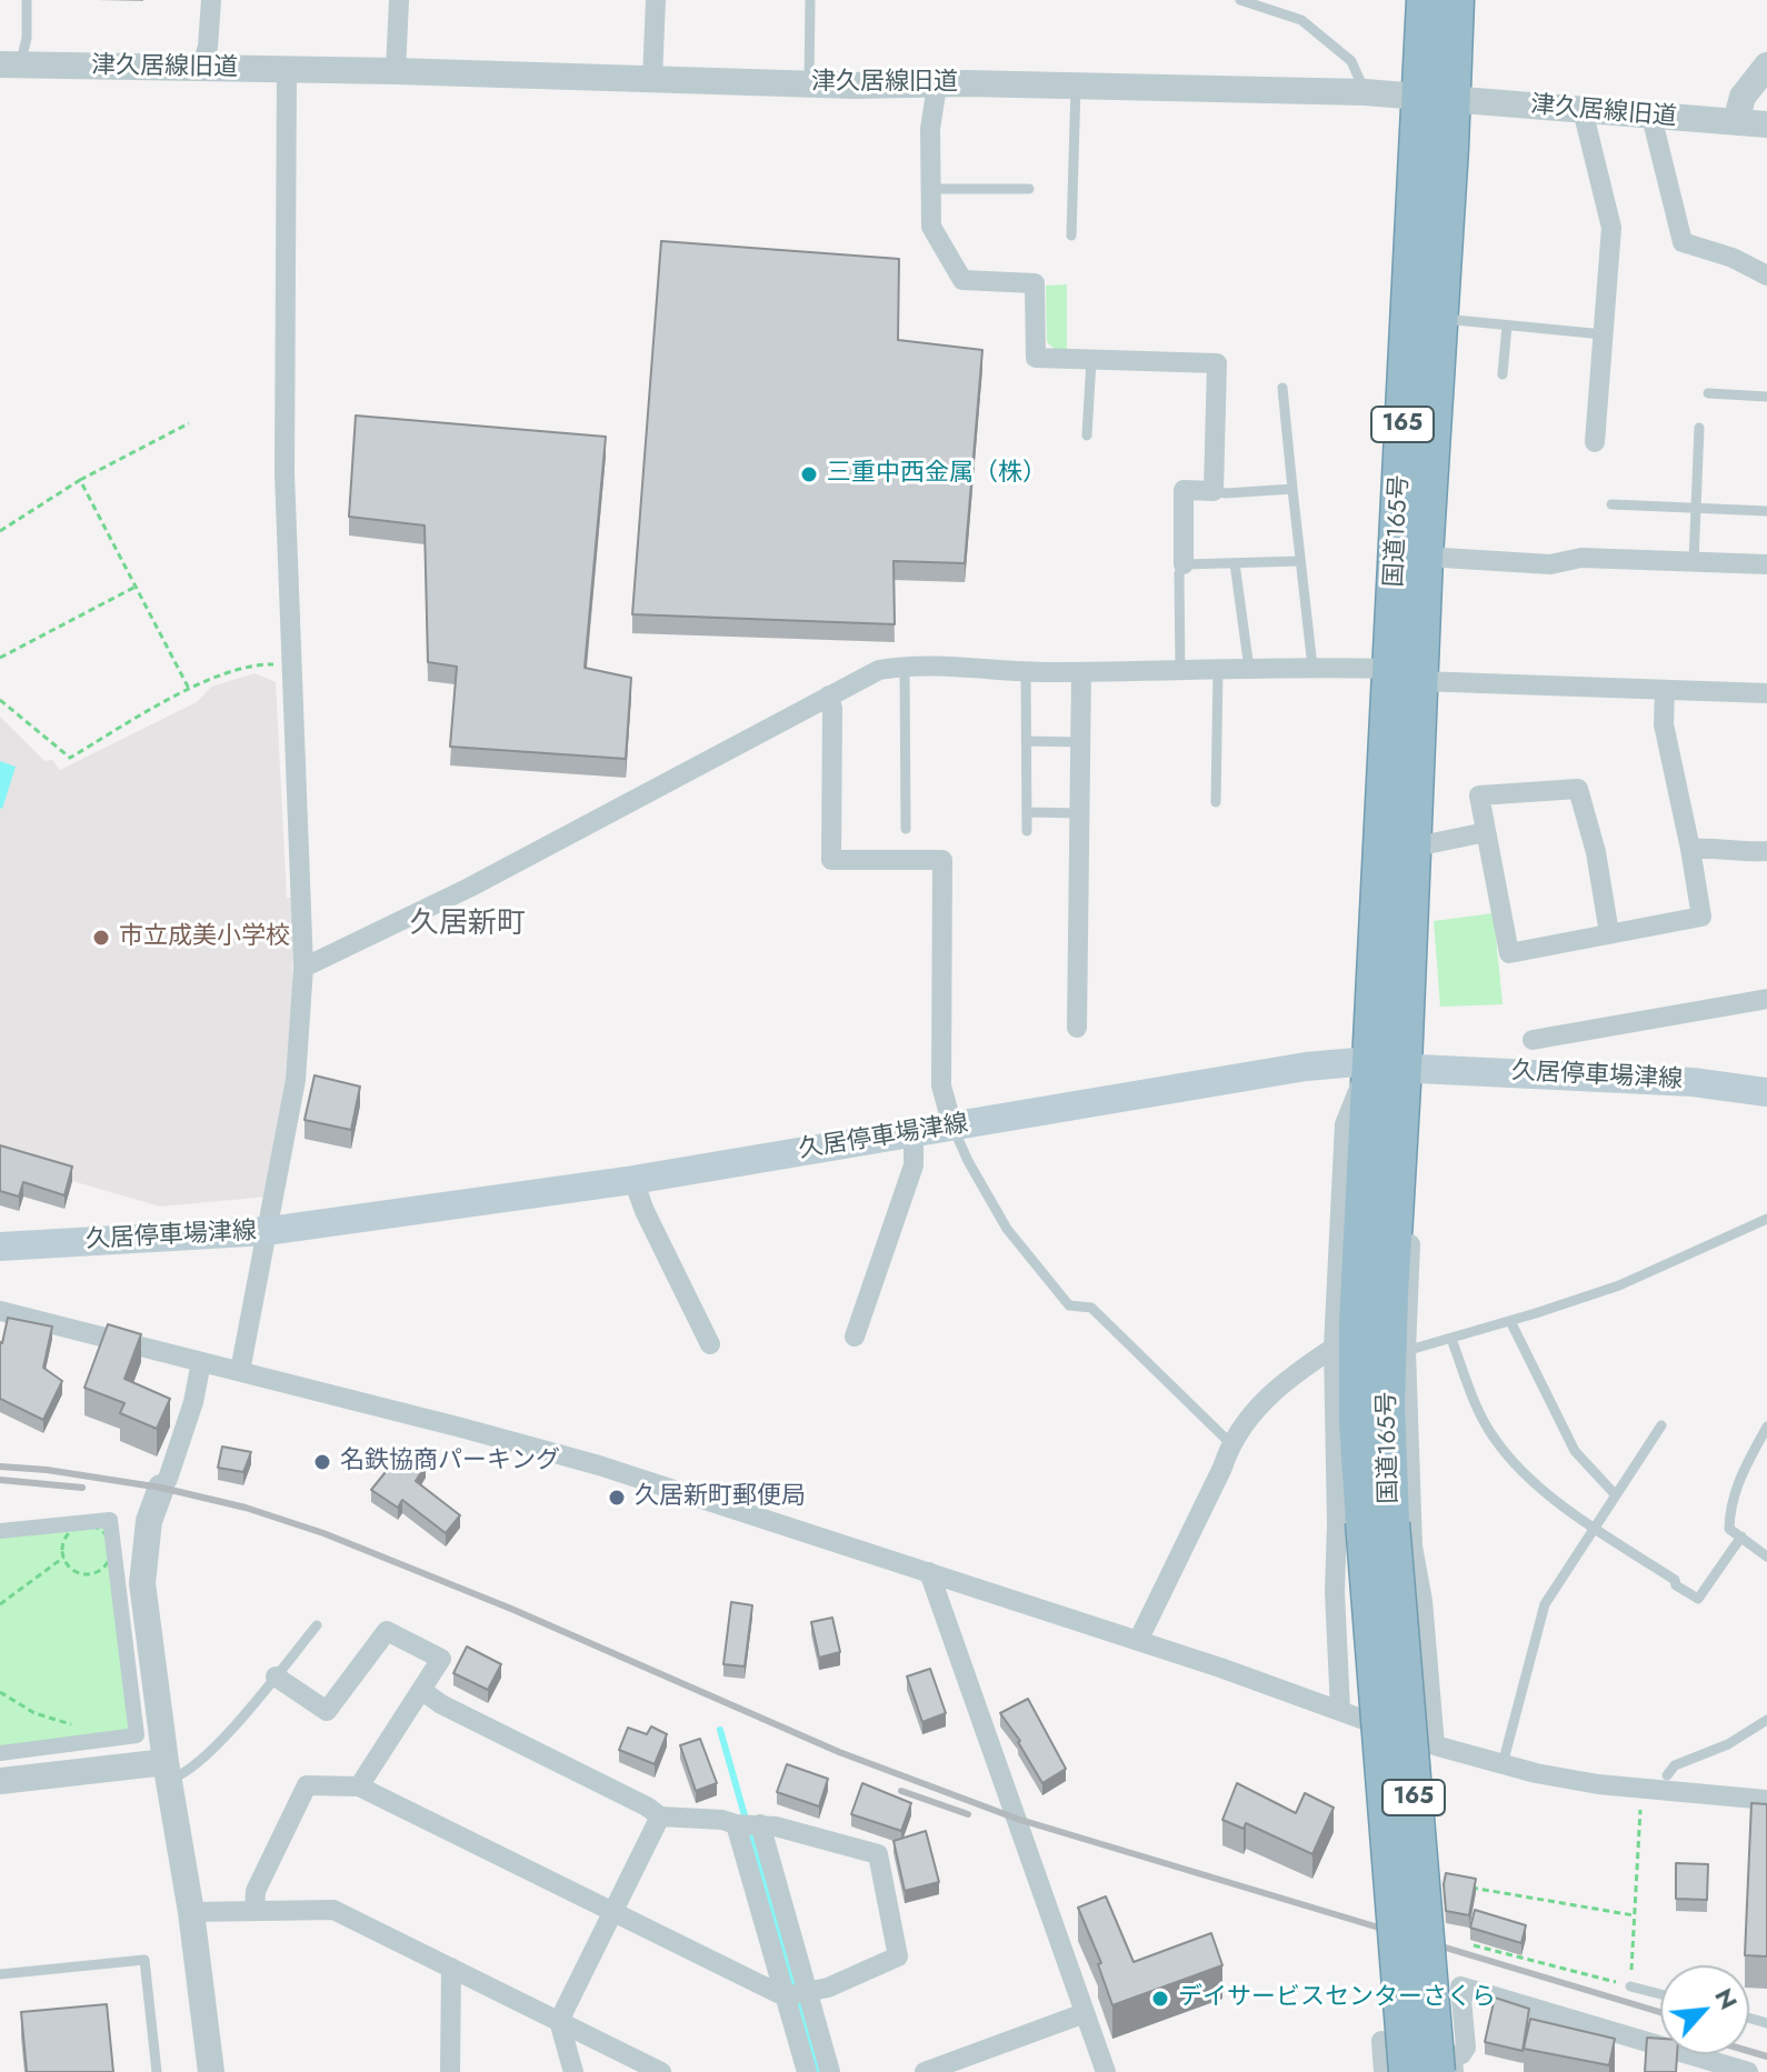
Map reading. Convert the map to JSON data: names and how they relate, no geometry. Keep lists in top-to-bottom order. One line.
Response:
{"streets":{"highway":["165","国道165号"],"main road":["久居停車場津線"],"street":["津久居線旧道"]},"crossings":[["津久居線旧道","国道165号"],["国道165号","久居停車場津線"]],"districts":["久居新町"],"places":["三重中西金属（株）","市立成美小学校","名鉄協商パーキング","久居新町郵便局","デイサービスセンターさくら"],"north":"top right"}
